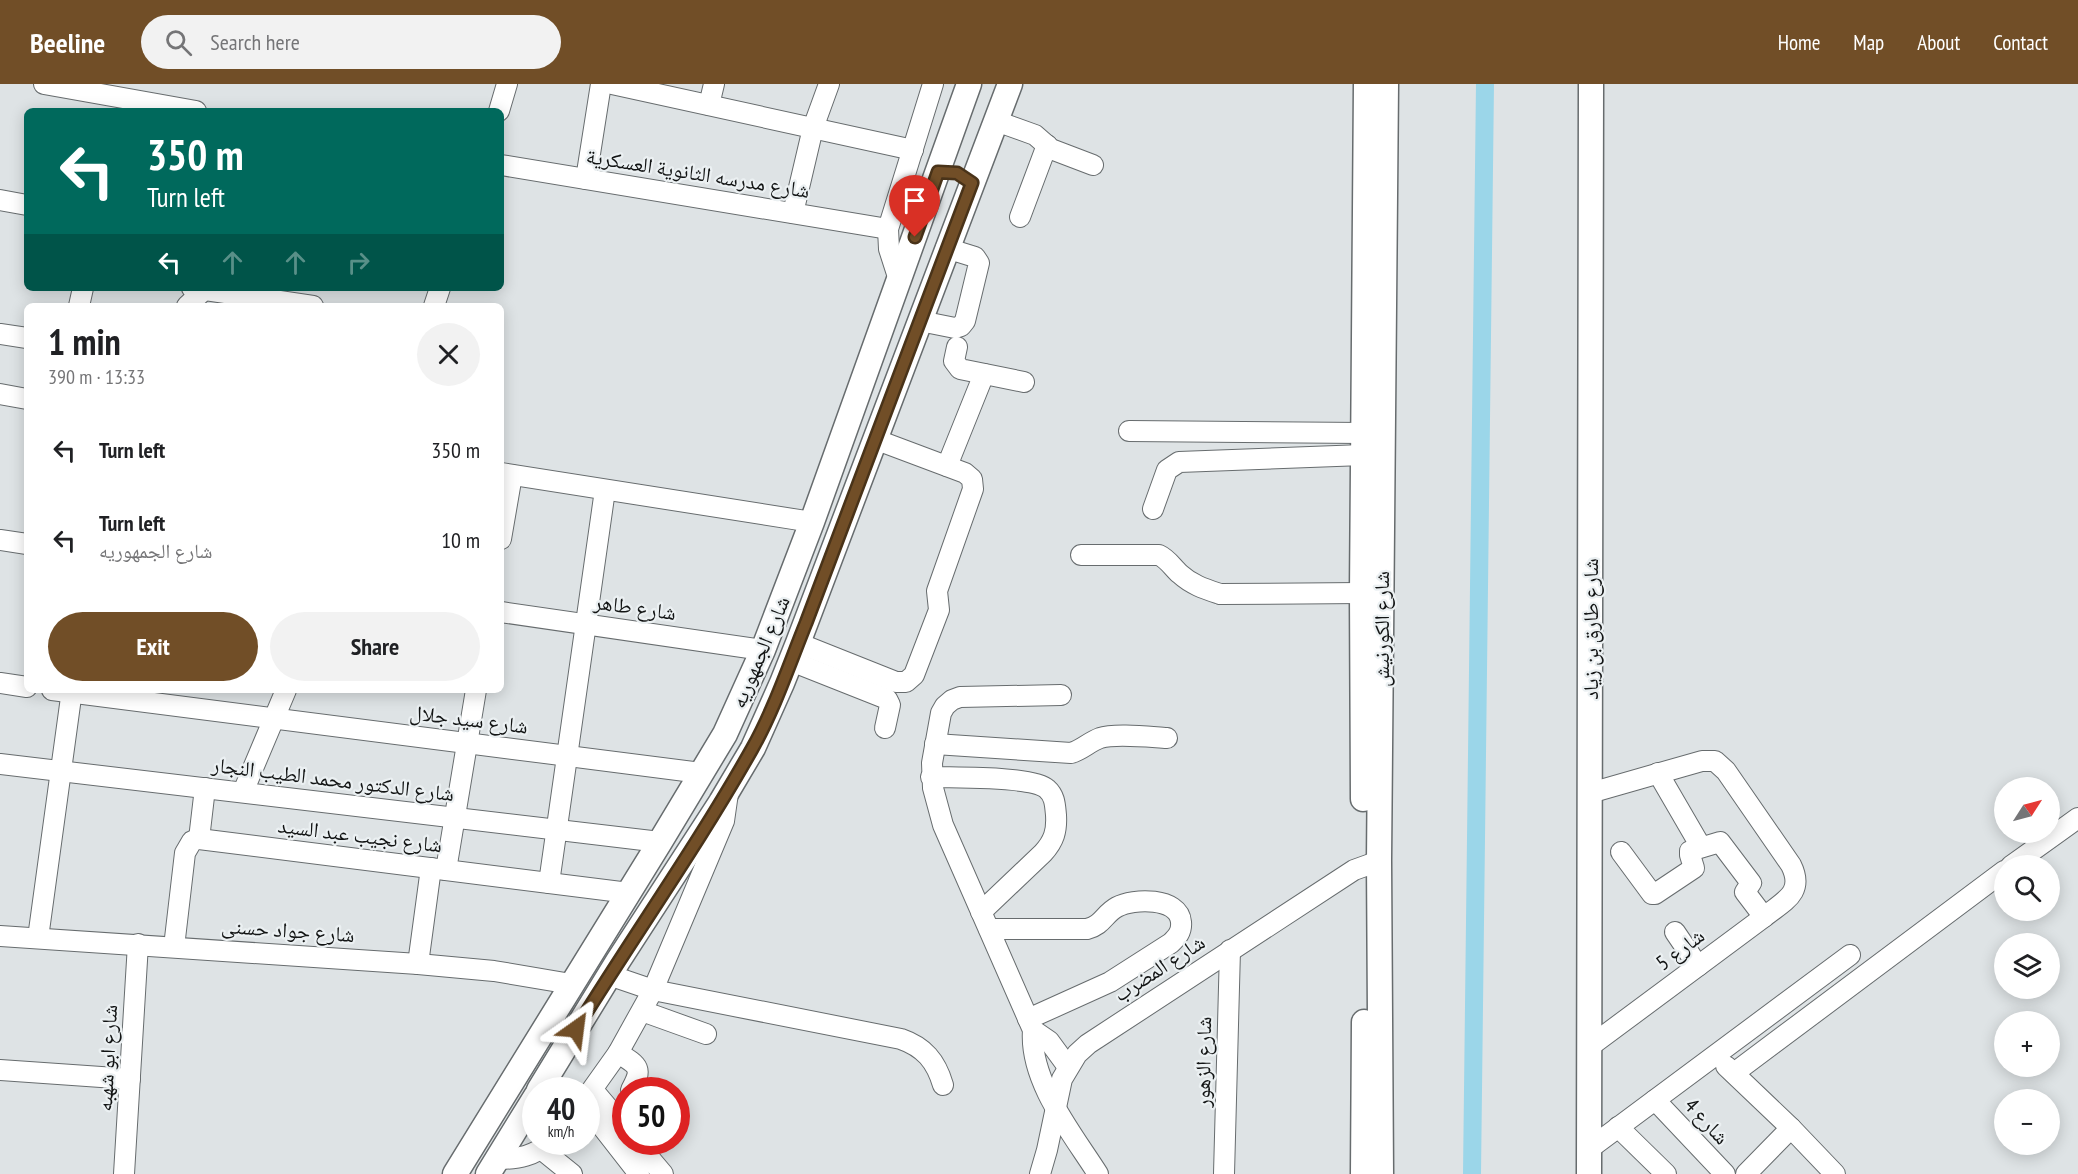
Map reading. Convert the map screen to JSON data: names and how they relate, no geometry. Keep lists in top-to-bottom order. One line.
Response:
{"streets":{"main road":["شارع الكورنيش","شارع طارق بن زياد","شارع الجمهوريه"],"street":["شارع مدرسه الثانوية العسكرية","شارع طاهر","شارع سيد جلال","شارع الدكتور محمد الطيب النجار","شارع نجيب عبد السيد","شارع جواد حسنى","شارع 5","شارع المضرب","شارع ابو شهبه","شارع الزهور","شارع 4"]},"crossings":[["شارع طاهر","شارع الجمهوريه"],["شارع الكورنيش","شارع المضرب"],["شارع طارق بن زياد","شارع 5"],["شارع الجمهوريه","شارع سيد جلال"],["شارع الجمهوريه","شارع الدكتور محمد الطيب النجار"],["شارع الجمهوريه","شارع نجيب عبد السيد"],["شارع الجمهوريه","شارع جواد حسنى"],["شارع جواد حسنى","شارع ابو شهبه"],["شارع المضرب","شارع الزهور"]],"north":"top right","page":{"header":"Beeline","search":"Search here","nav":["Home","Map","About","Contact"],"turn":["350 m","Turn left"],"heading":["1 min","390 m · 13:33"],"list":[{"name":"Turn left","value":"350 m"},{"name":"Turn left","note":"شارع الجمهوريه","value":"10 m"}],"buttons":["Exit","Share"],"map_buttons":["+","−"],"speed":"40 km/h","limit":"50"}}
